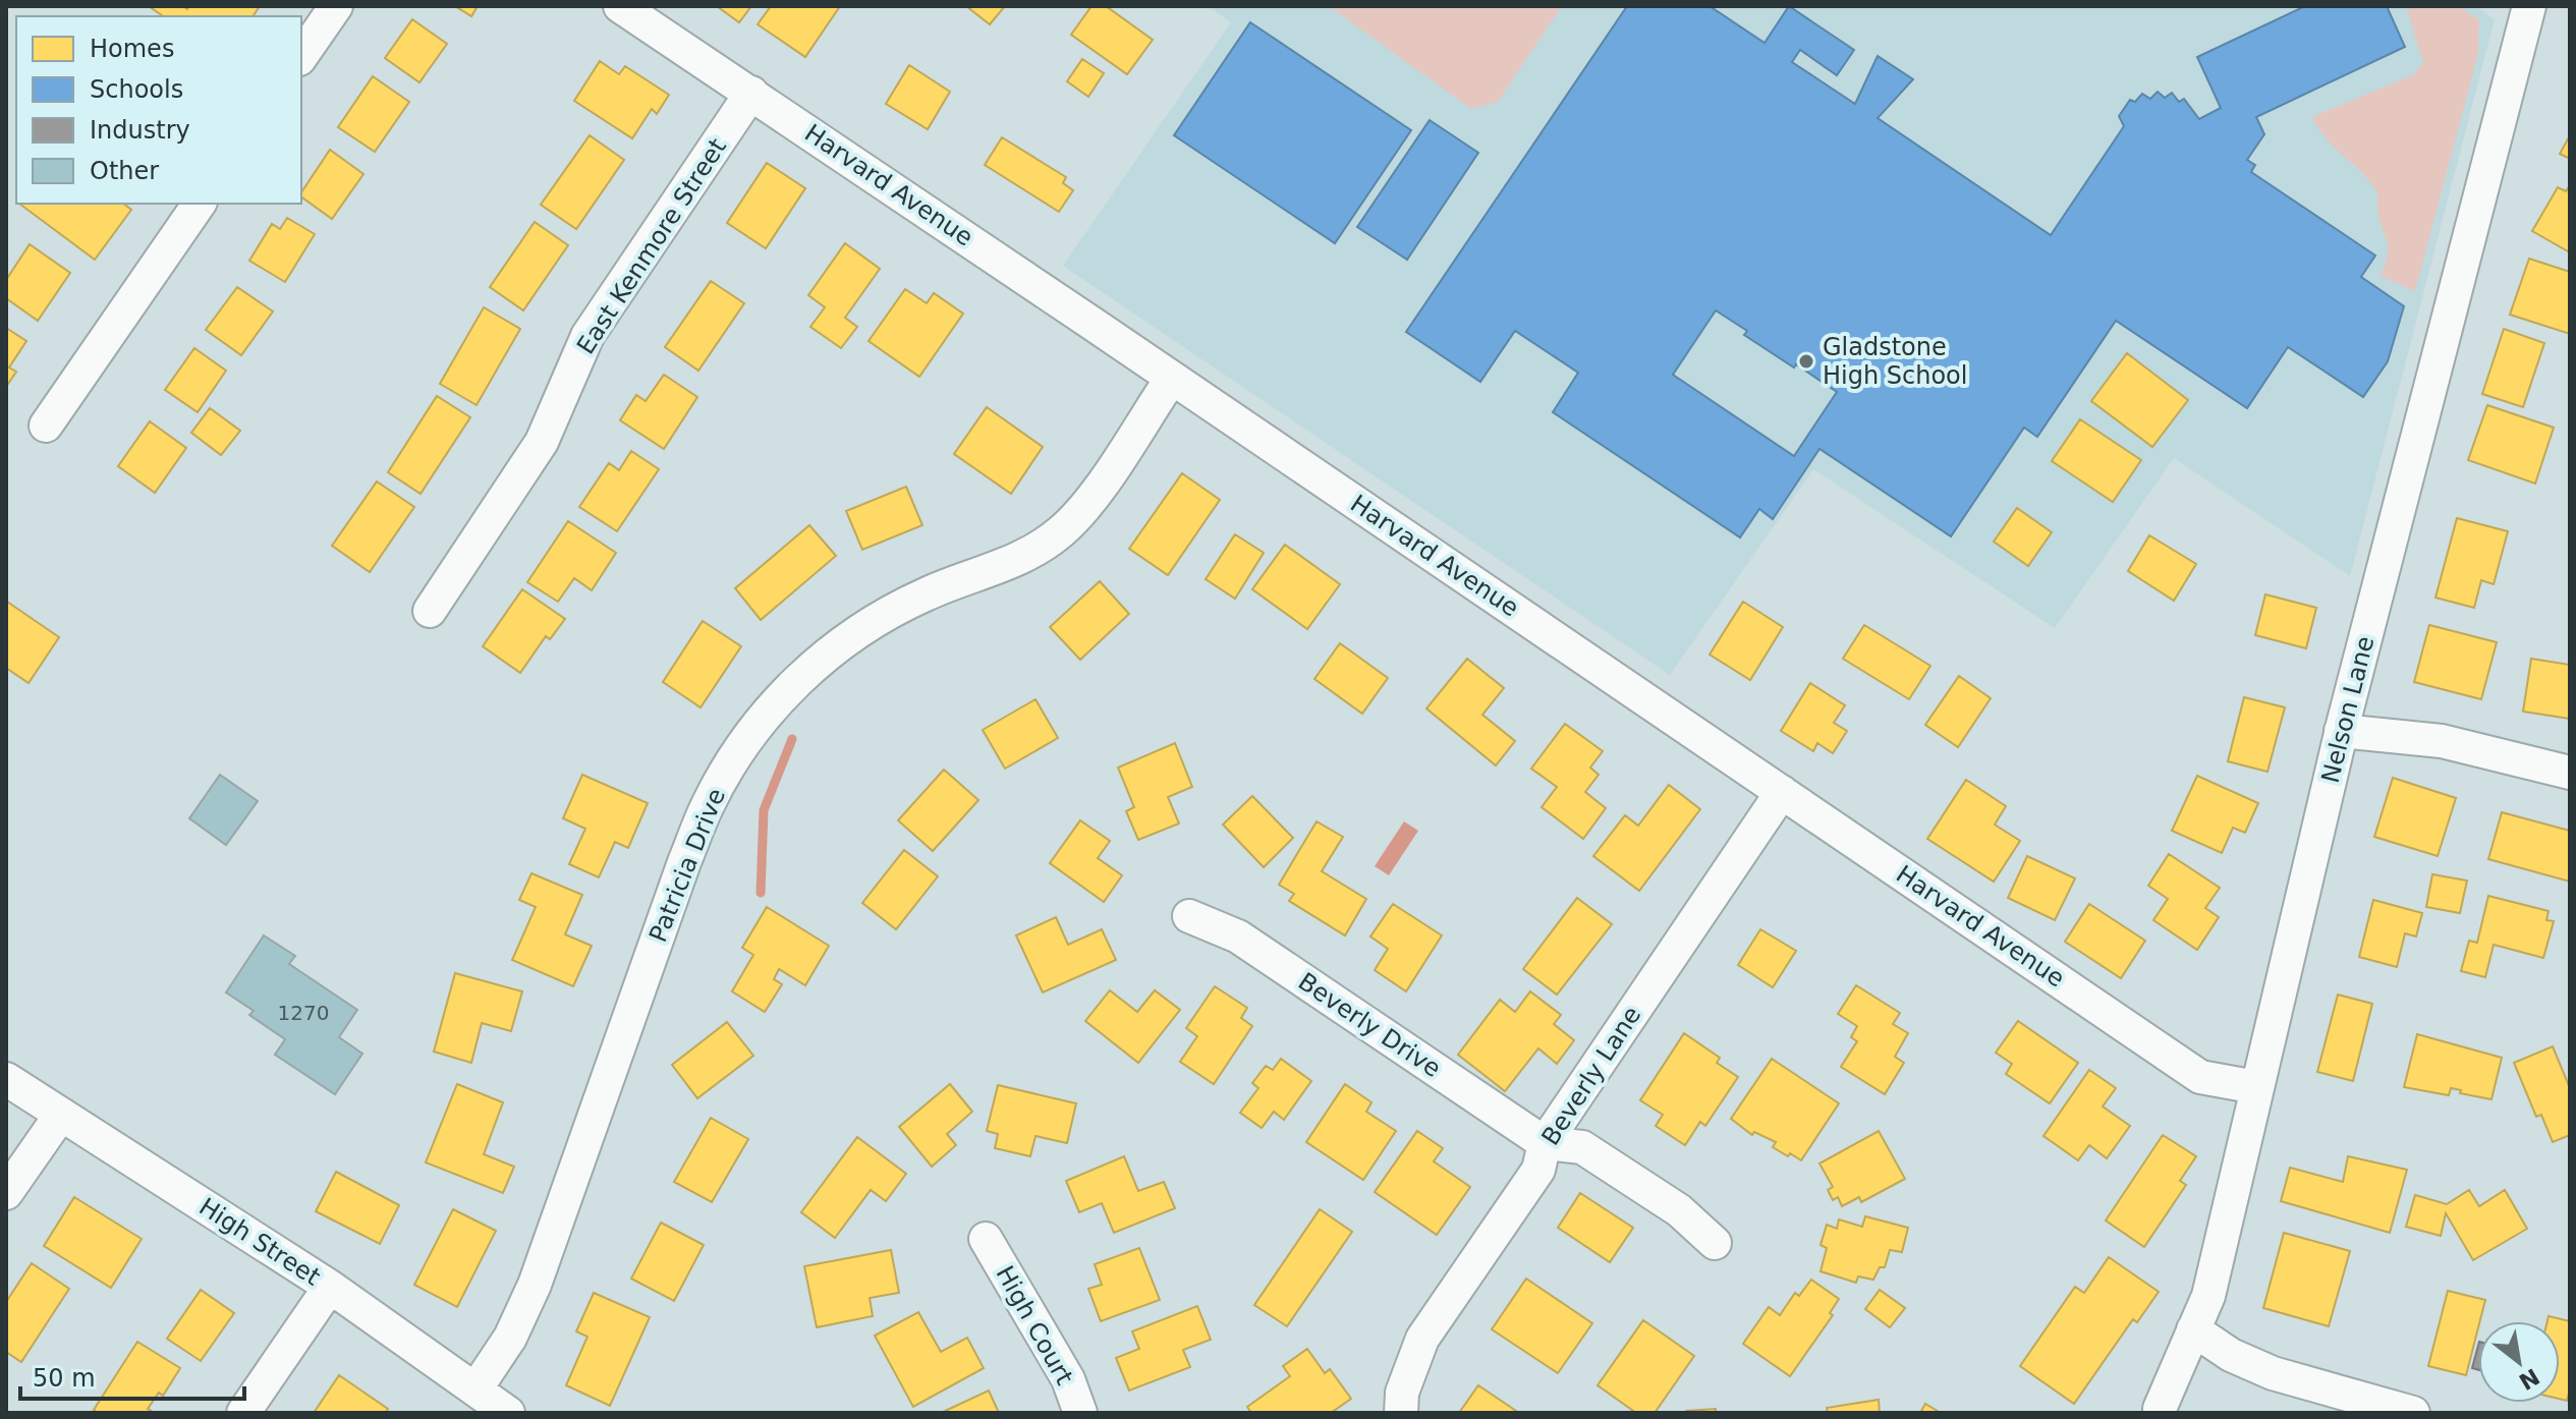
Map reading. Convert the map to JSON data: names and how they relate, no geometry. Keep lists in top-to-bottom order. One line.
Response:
{"streets":{"street":["Harvard Avenue","East Kenmore Street","Nelson Lane","Patricia Drive","Beverly Drive","Beverly Lane","High Street","High Court"]},"crossings":[["Harvard Avenue","East Kenmore Street"],["Harvard Avenue","Nelson Lane"],["Harvard Avenue","Patricia Drive"],["Harvard Avenue","Beverly Lane"],["Patricia Drive","High Street"],["Beverly Drive","Beverly Lane"]],"places":["Gladstone High School"],"house_numbers":["1270"],"legend":["Homes","Schools","Industry","Other"],"scale_bar":"50 m","north":"bottom right"}
